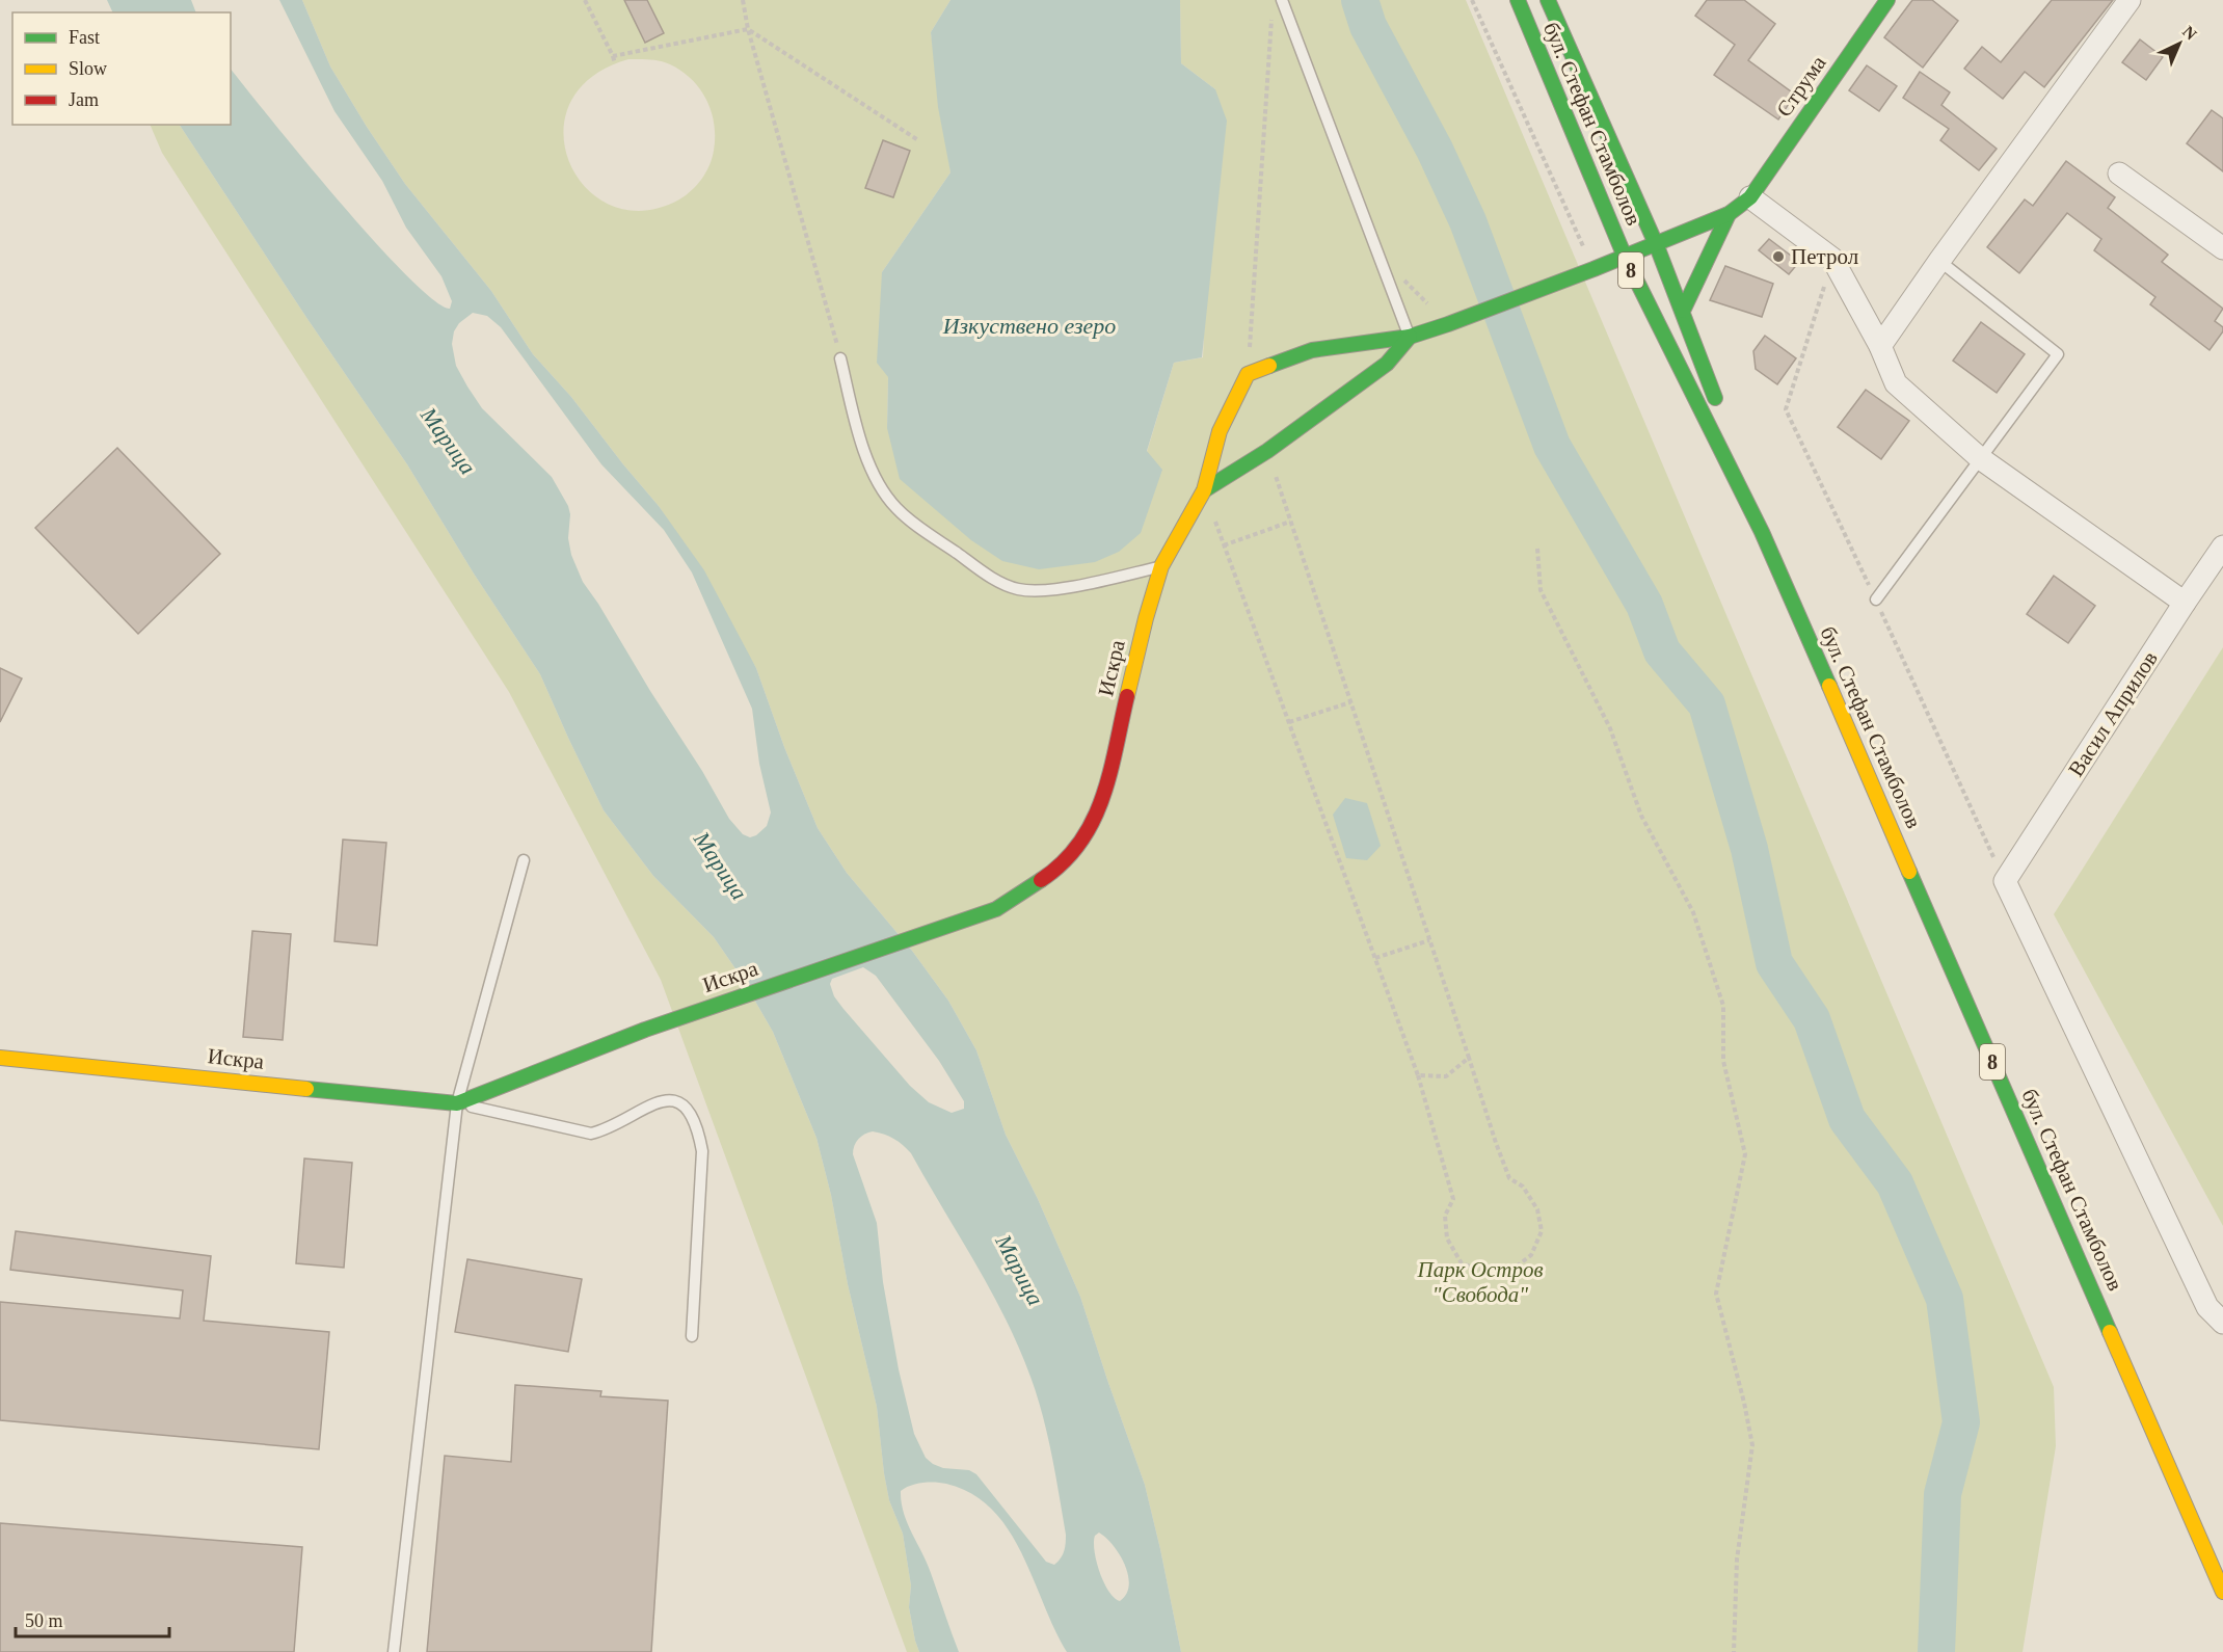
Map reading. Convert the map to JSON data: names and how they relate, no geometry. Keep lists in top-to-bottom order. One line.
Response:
{"streets":{"street":["Струма","бул. Стефан Стамболов","8","Искра","Васил Априлов"]},"water":["Изкуствено езеро","Марица"],"parks":["Парк Остров \"Свобода\""],"places":["Петрол"],"legend":["Fast","Slow","Jam"],"scale_bar":"50 m","north":"top right"}
